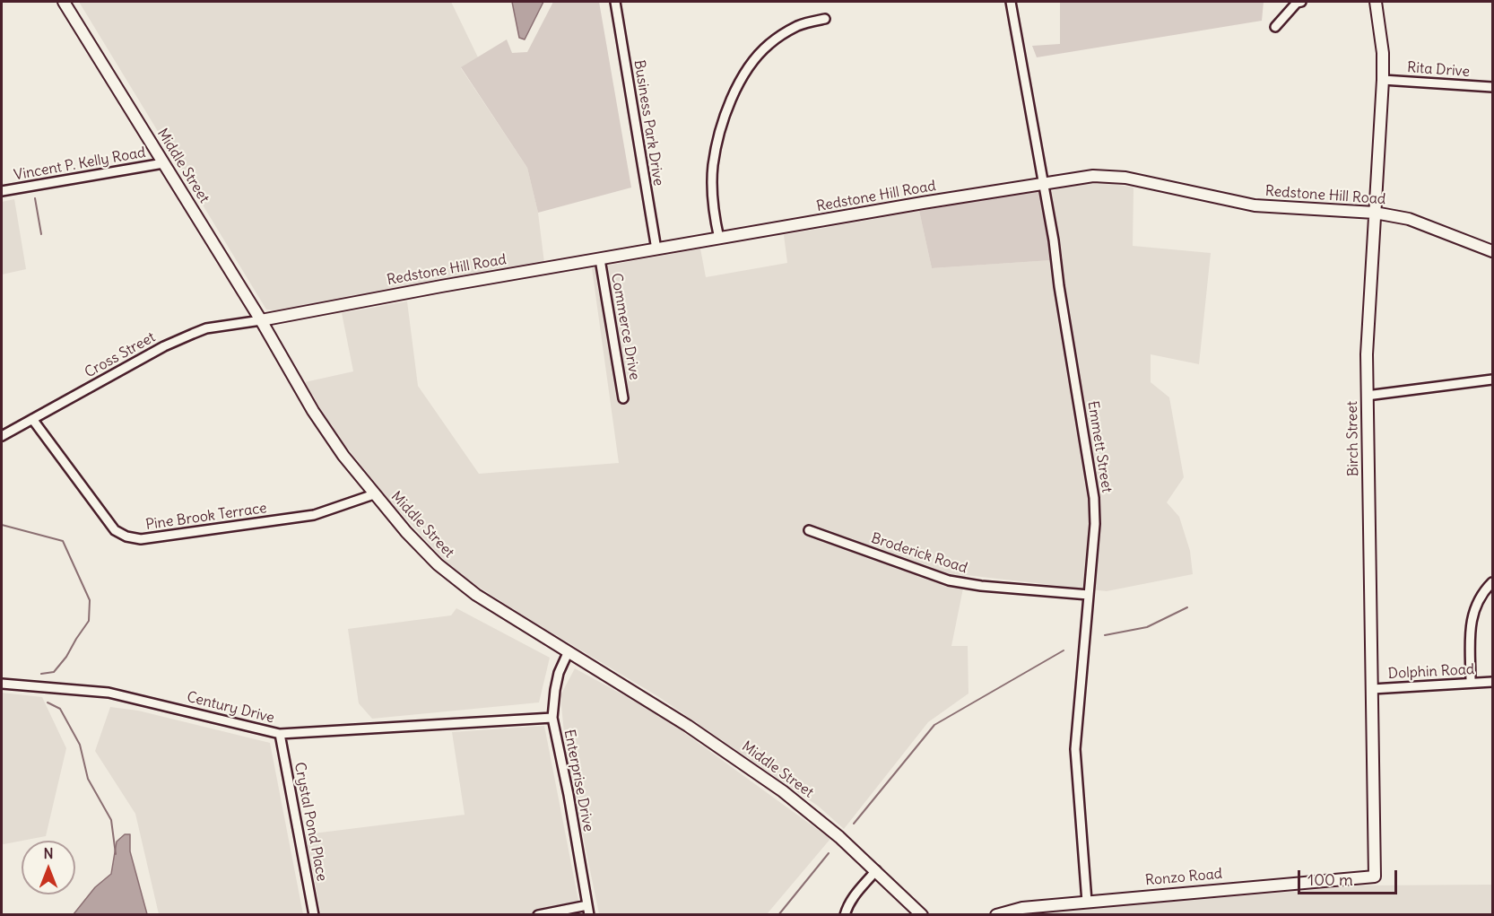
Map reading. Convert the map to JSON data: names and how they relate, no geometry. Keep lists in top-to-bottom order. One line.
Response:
{"streets":{"main road":["Middle Street","Redstone Hill Road","Birch Street","Ronzo Road"],"street":["Rita Drive","Business Park Drive","Vincent P. Kelly Road","Commerce Drive","Cross Street","Emmett Street","Pine Brook Terrace","Broderick Road","Dolphin Road","Century Drive","Enterprise Drive","Crystal Pond Place"]},"crossings":[["Rita Drive","Birch Street"],["Business Park Drive","Redstone Hill Road"],["Vincent P. Kelly Road","Middle Street"],["Middle Street","Redstone Hill Road"],["Middle Street","Cross Street"],["Middle Street","Pine Brook Terrace"],["Middle Street","Enterprise Drive"],["Redstone Hill Road","Commerce Drive"],["Redstone Hill Road","Cross Street"],["Redstone Hill Road","Birch Street"],["Redstone Hill Road","Emmett Street"],["Cross Street","Pine Brook Terrace"],["Birch Street","Dolphin Road"],["Birch Street","Ronzo Road"],["Emmett Street","Broderick Road"],["Emmett Street","Ronzo Road"],["Century Drive","Enterprise Drive"],["Century Drive","Crystal Pond Place"]],"scale_bar":"100 m","north":"top"}
